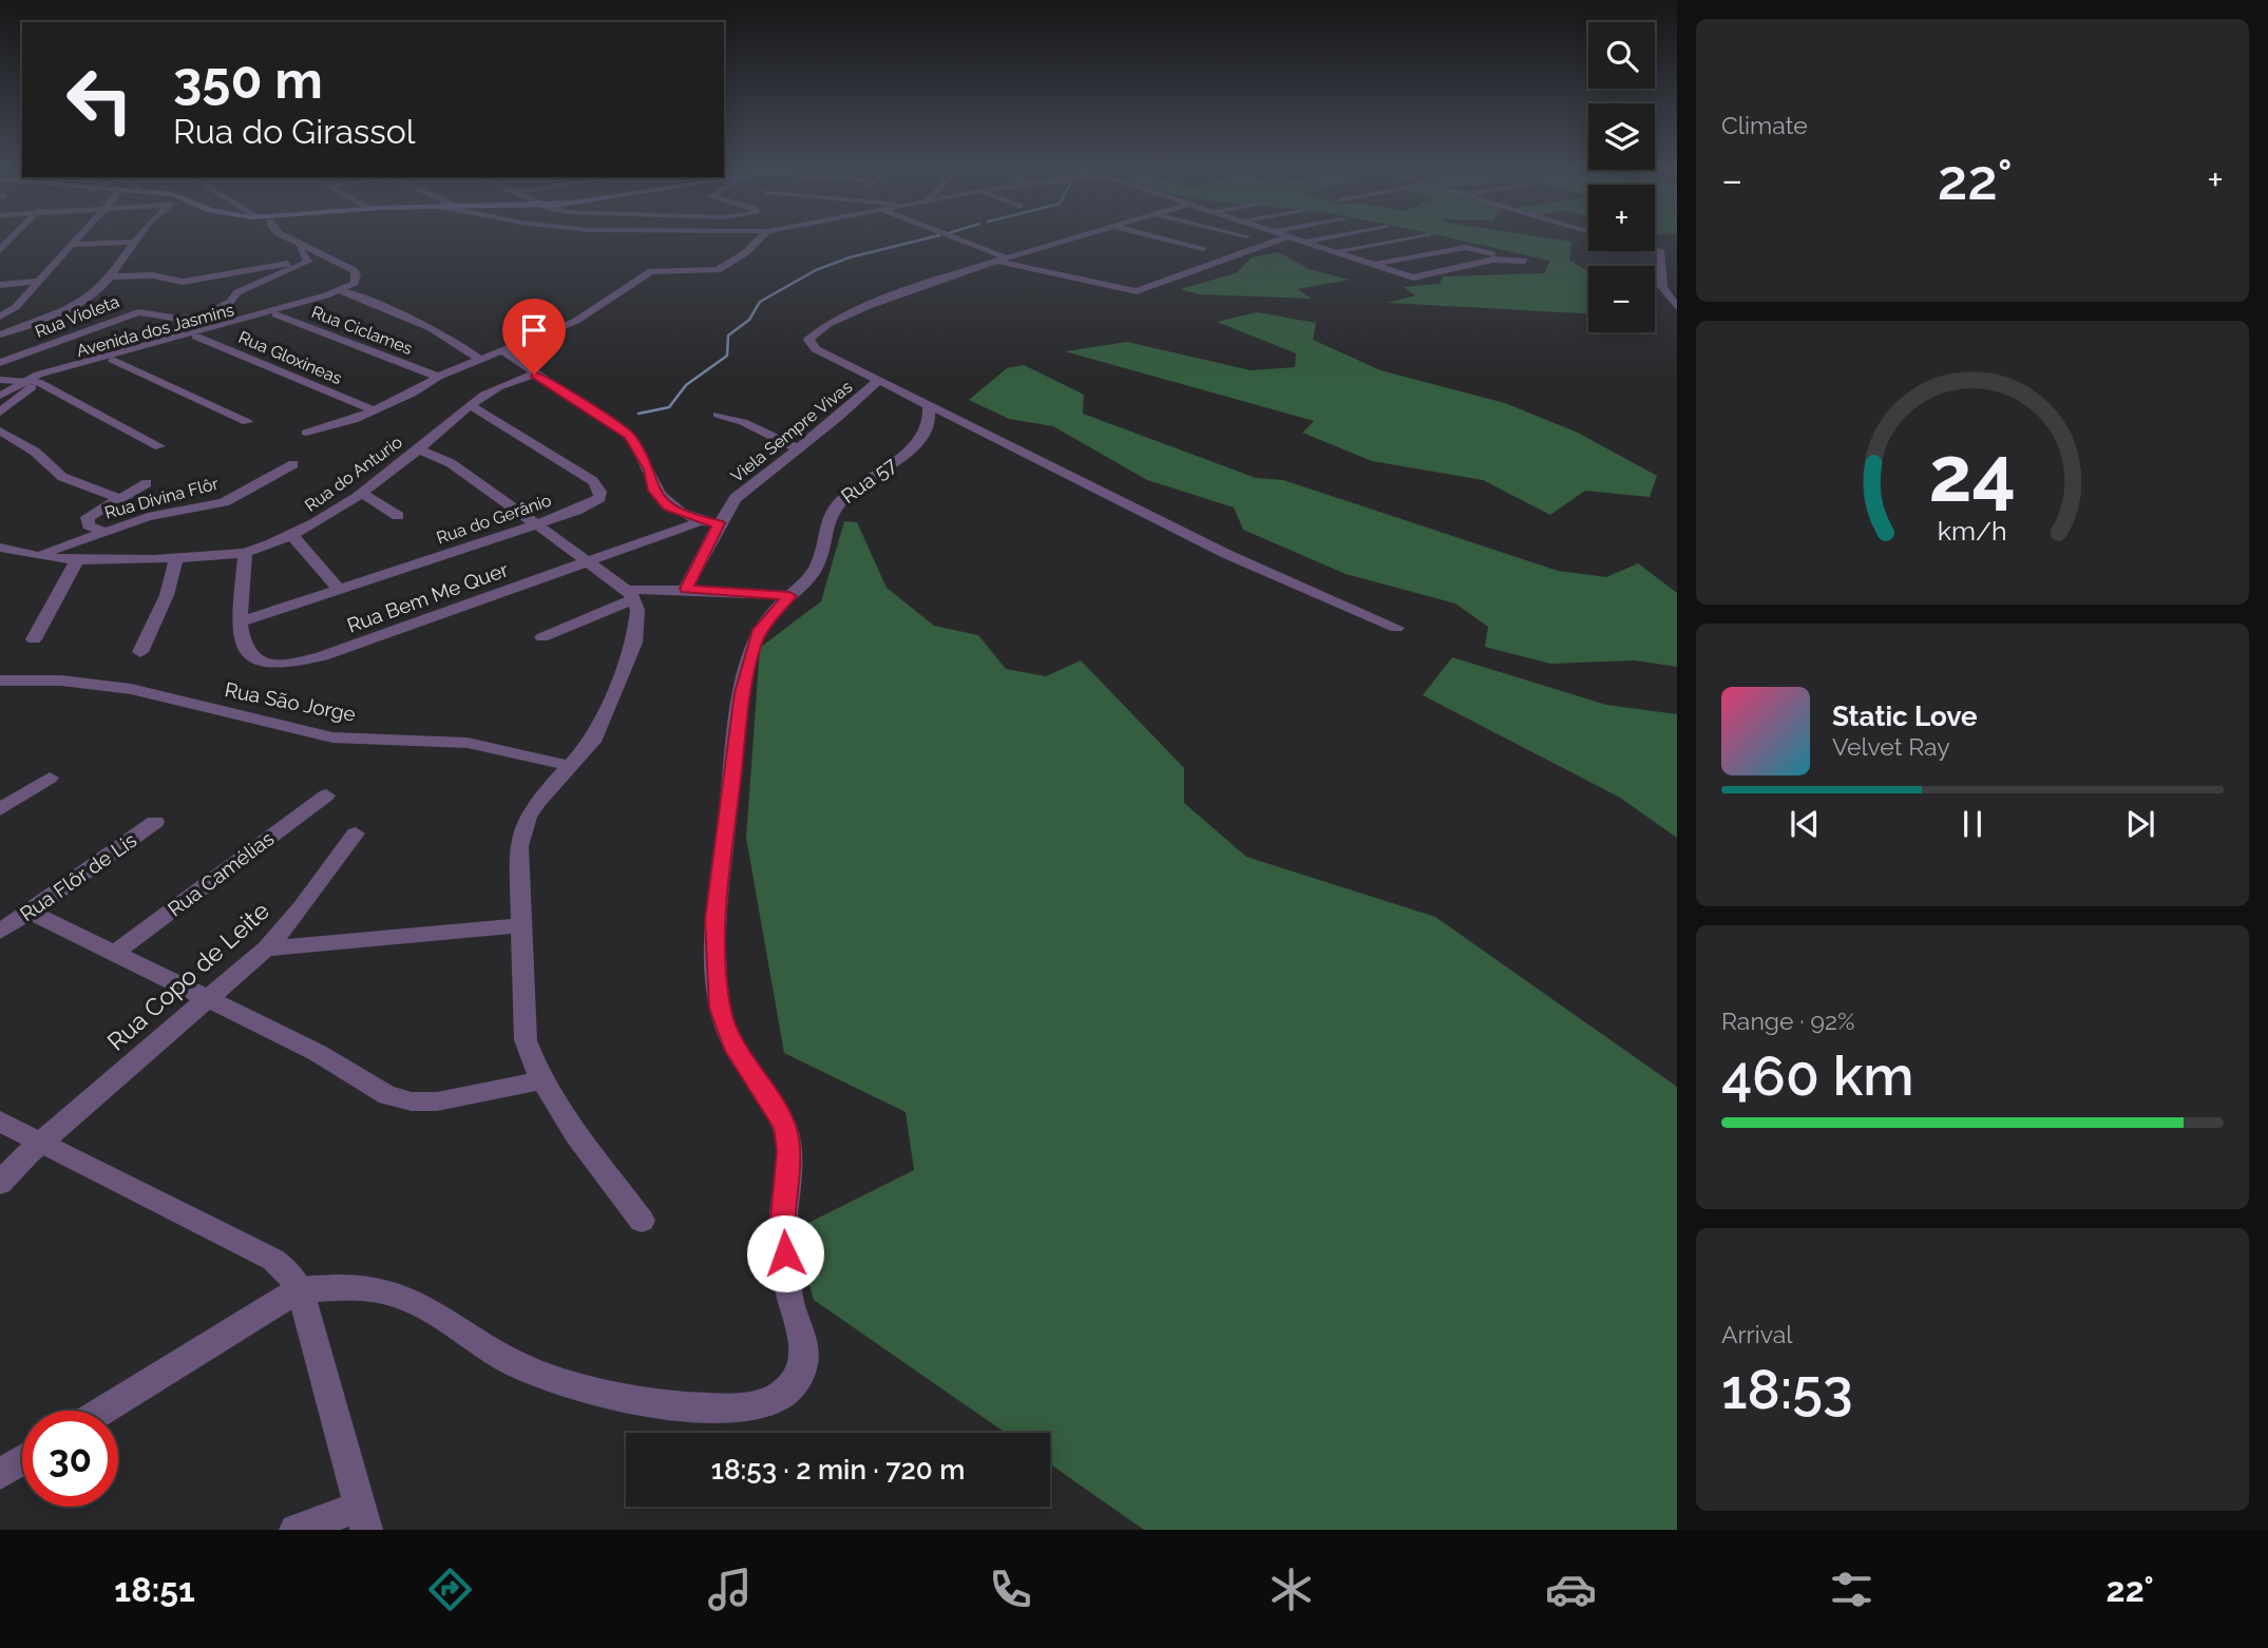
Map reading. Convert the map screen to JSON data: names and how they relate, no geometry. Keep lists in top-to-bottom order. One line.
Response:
{"streets":{"street":["Rua Violeta","Avenida dos Jasmins","Rua Ciclames","Rua Gloxineas","Viela Sempre Vivas","Rua do Anturio","Rua 57","Rua Divina Flôr","Rua do Gerânio","Rua Bem Me Quer","Rua São Jorge","Rua Camélias","Rua Flôr de Lis","Rua Copo de Leite"]},"crossings":[["Avenida dos Jasmins","Rua Ciclames"],["Avenida dos Jasmins","Rua Gloxineas"],["Viela Sempre Vivas","Rua Bem Me Quer"],["Rua do Anturio","Rua Divina Flôr"],["Rua do Anturio","Rua do Gerânio"],["Rua do Anturio","Rua Bem Me Quer"],["Rua do Gerânio","Rua Bem Me Quer"]],"page":{"tile":["Climate",["Range · 92%","460 km"],["Arrival","18:53"]],"map_buttons":["+","−"],"turn":["350 m","Rua do Girassol"],"heat":["−","22°","+"],"song":["Static Love","Velvet Ray"],"limit":"30","trip":"18:53 · 2 min · 720 m","tabs":["18:51","22°"],"gauge":["24","km/h"]}}
